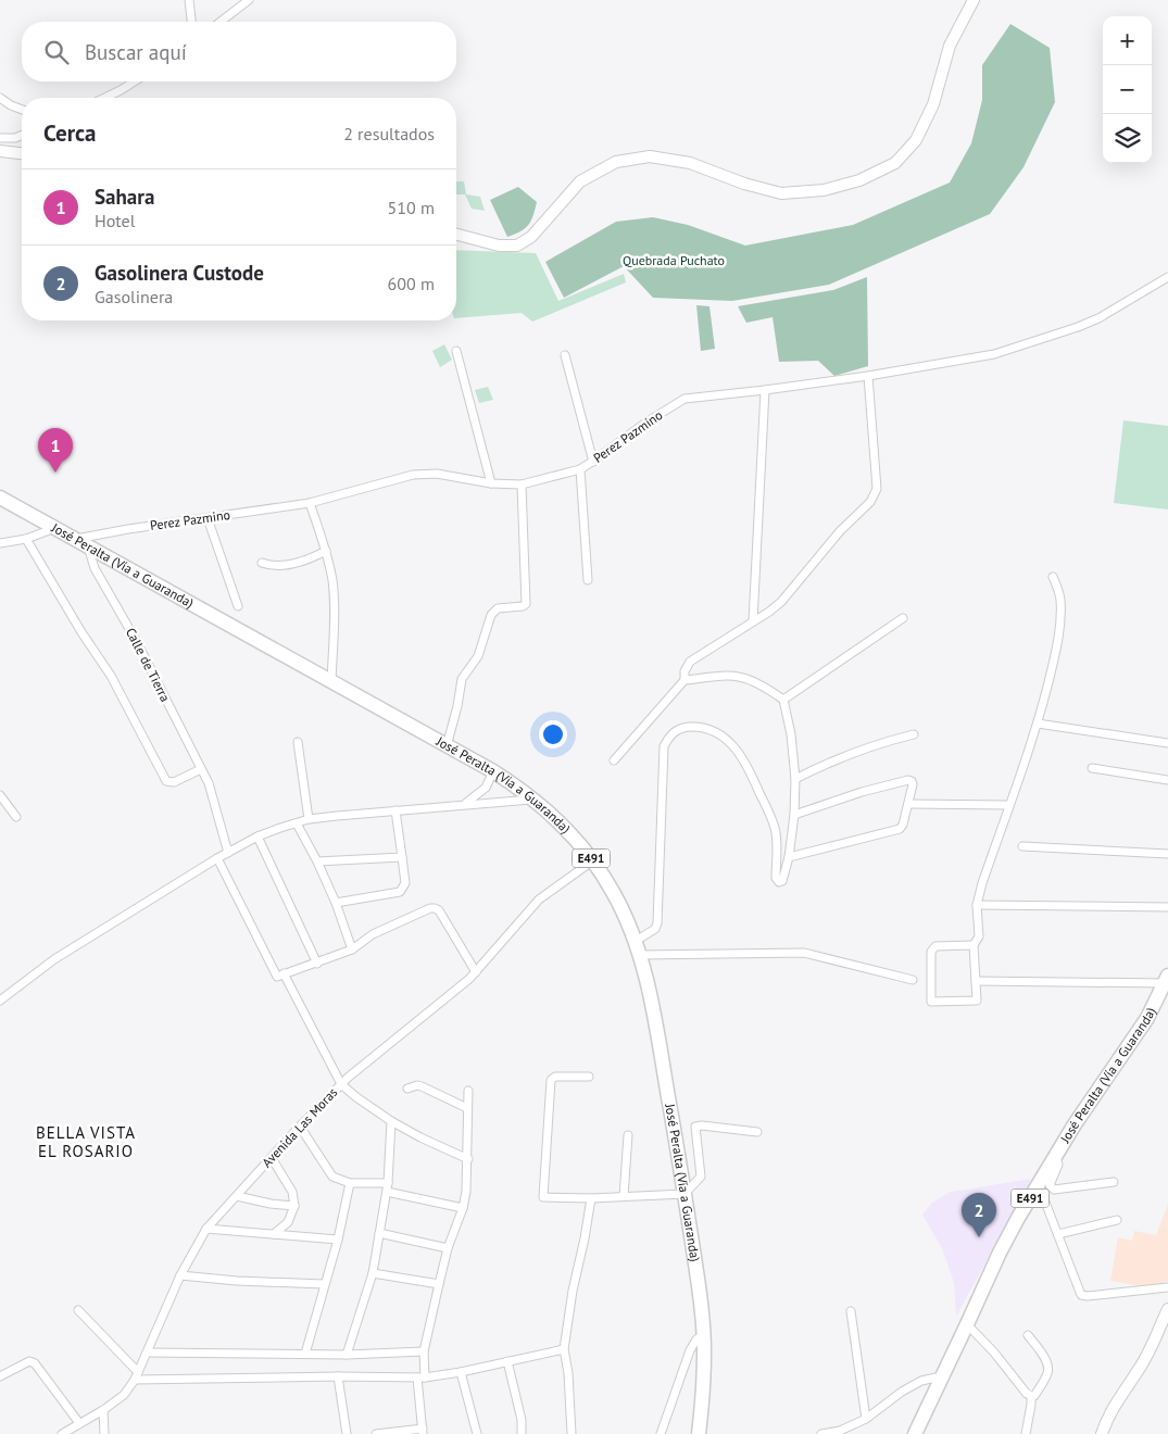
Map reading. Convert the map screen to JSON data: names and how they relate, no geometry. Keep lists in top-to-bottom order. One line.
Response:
{"streets":{"highway":["José Peralta (Vía a Guaranda)","E491"],"street":["Perez Pazmino","Calle de Tierra","Avenida Las Moras"]},"crossings":[["Perez Pazmino","José Peralta (Vía a Guaranda)"],["Perez Pazmino","Calle de Tierra"],["José Peralta (Vía a Guaranda)","Calle de Tierra"],["José Peralta (Vía a Guaranda)","Avenida Las Moras"]],"districts":["BELLA VISTA EL ROSARIO"],"parks":["Quebrada Puchato"],"page":{"map_buttons":["+","−"],"search":"Buscar aquí","heading":["Cerca","2 resultados"],"list":[{"mark":"1","name":"Sahara","note":"Hotel","value":"510 m"},{"mark":"2","name":"Gasolinera Custode","note":"Gasolinera","value":"600 m"}],"pins":["1","2"]}}
